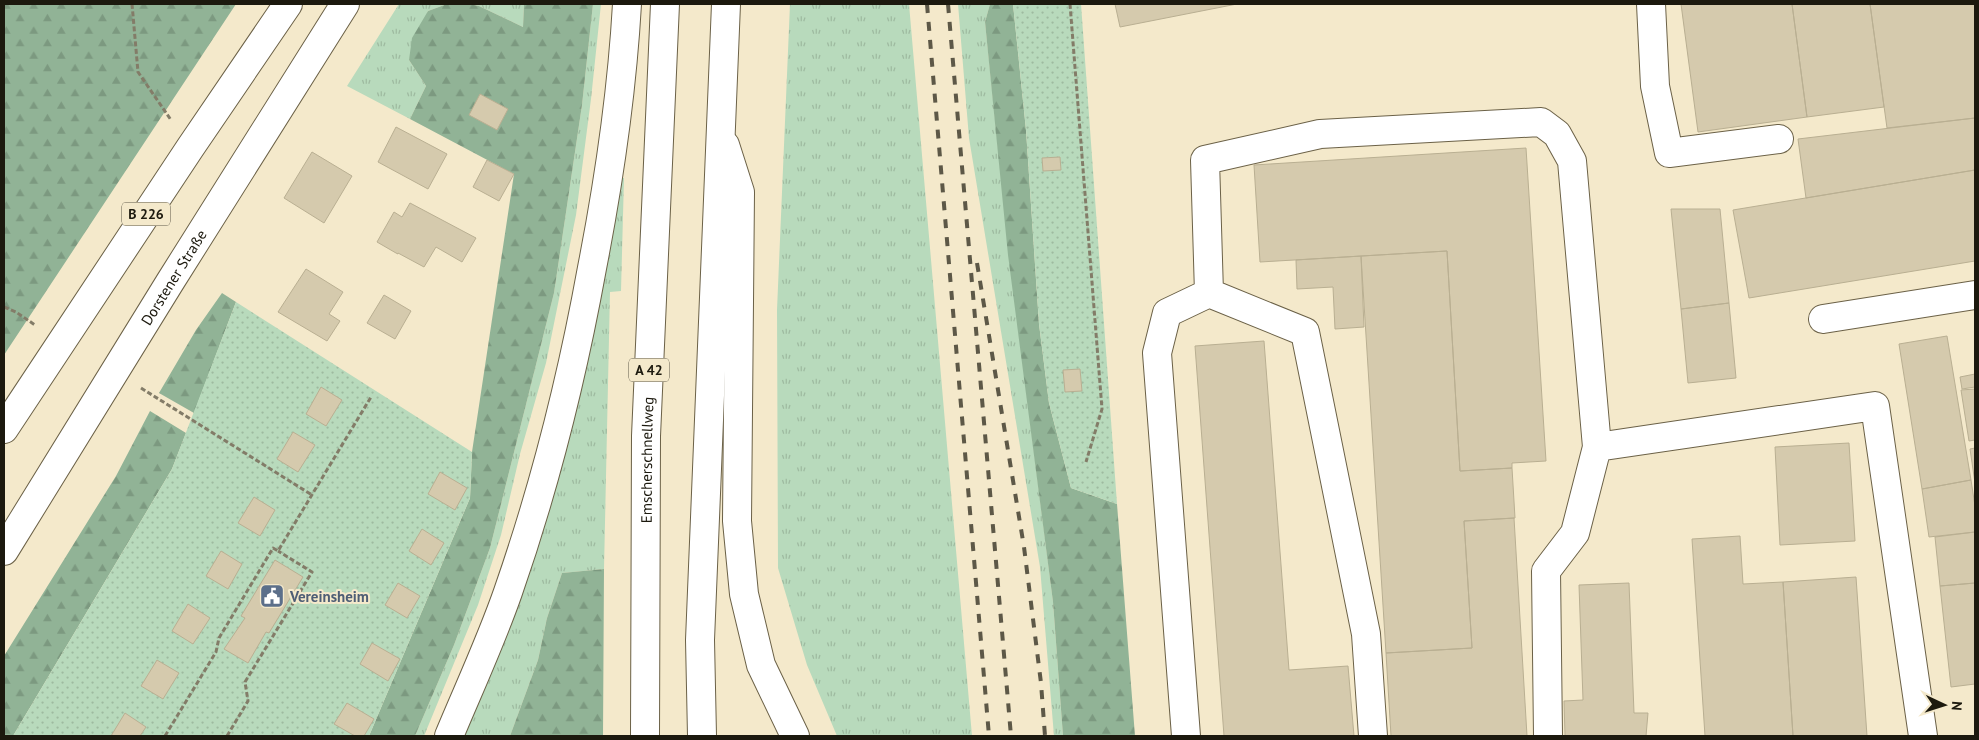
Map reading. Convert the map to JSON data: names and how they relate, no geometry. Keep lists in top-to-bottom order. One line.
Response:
{"streets":{"main road":["B 226","Dorstener Straße","A 42","Emscherschnellweg"]},"places":{"public building":["Vereinsheim"]},"north":"right"}
